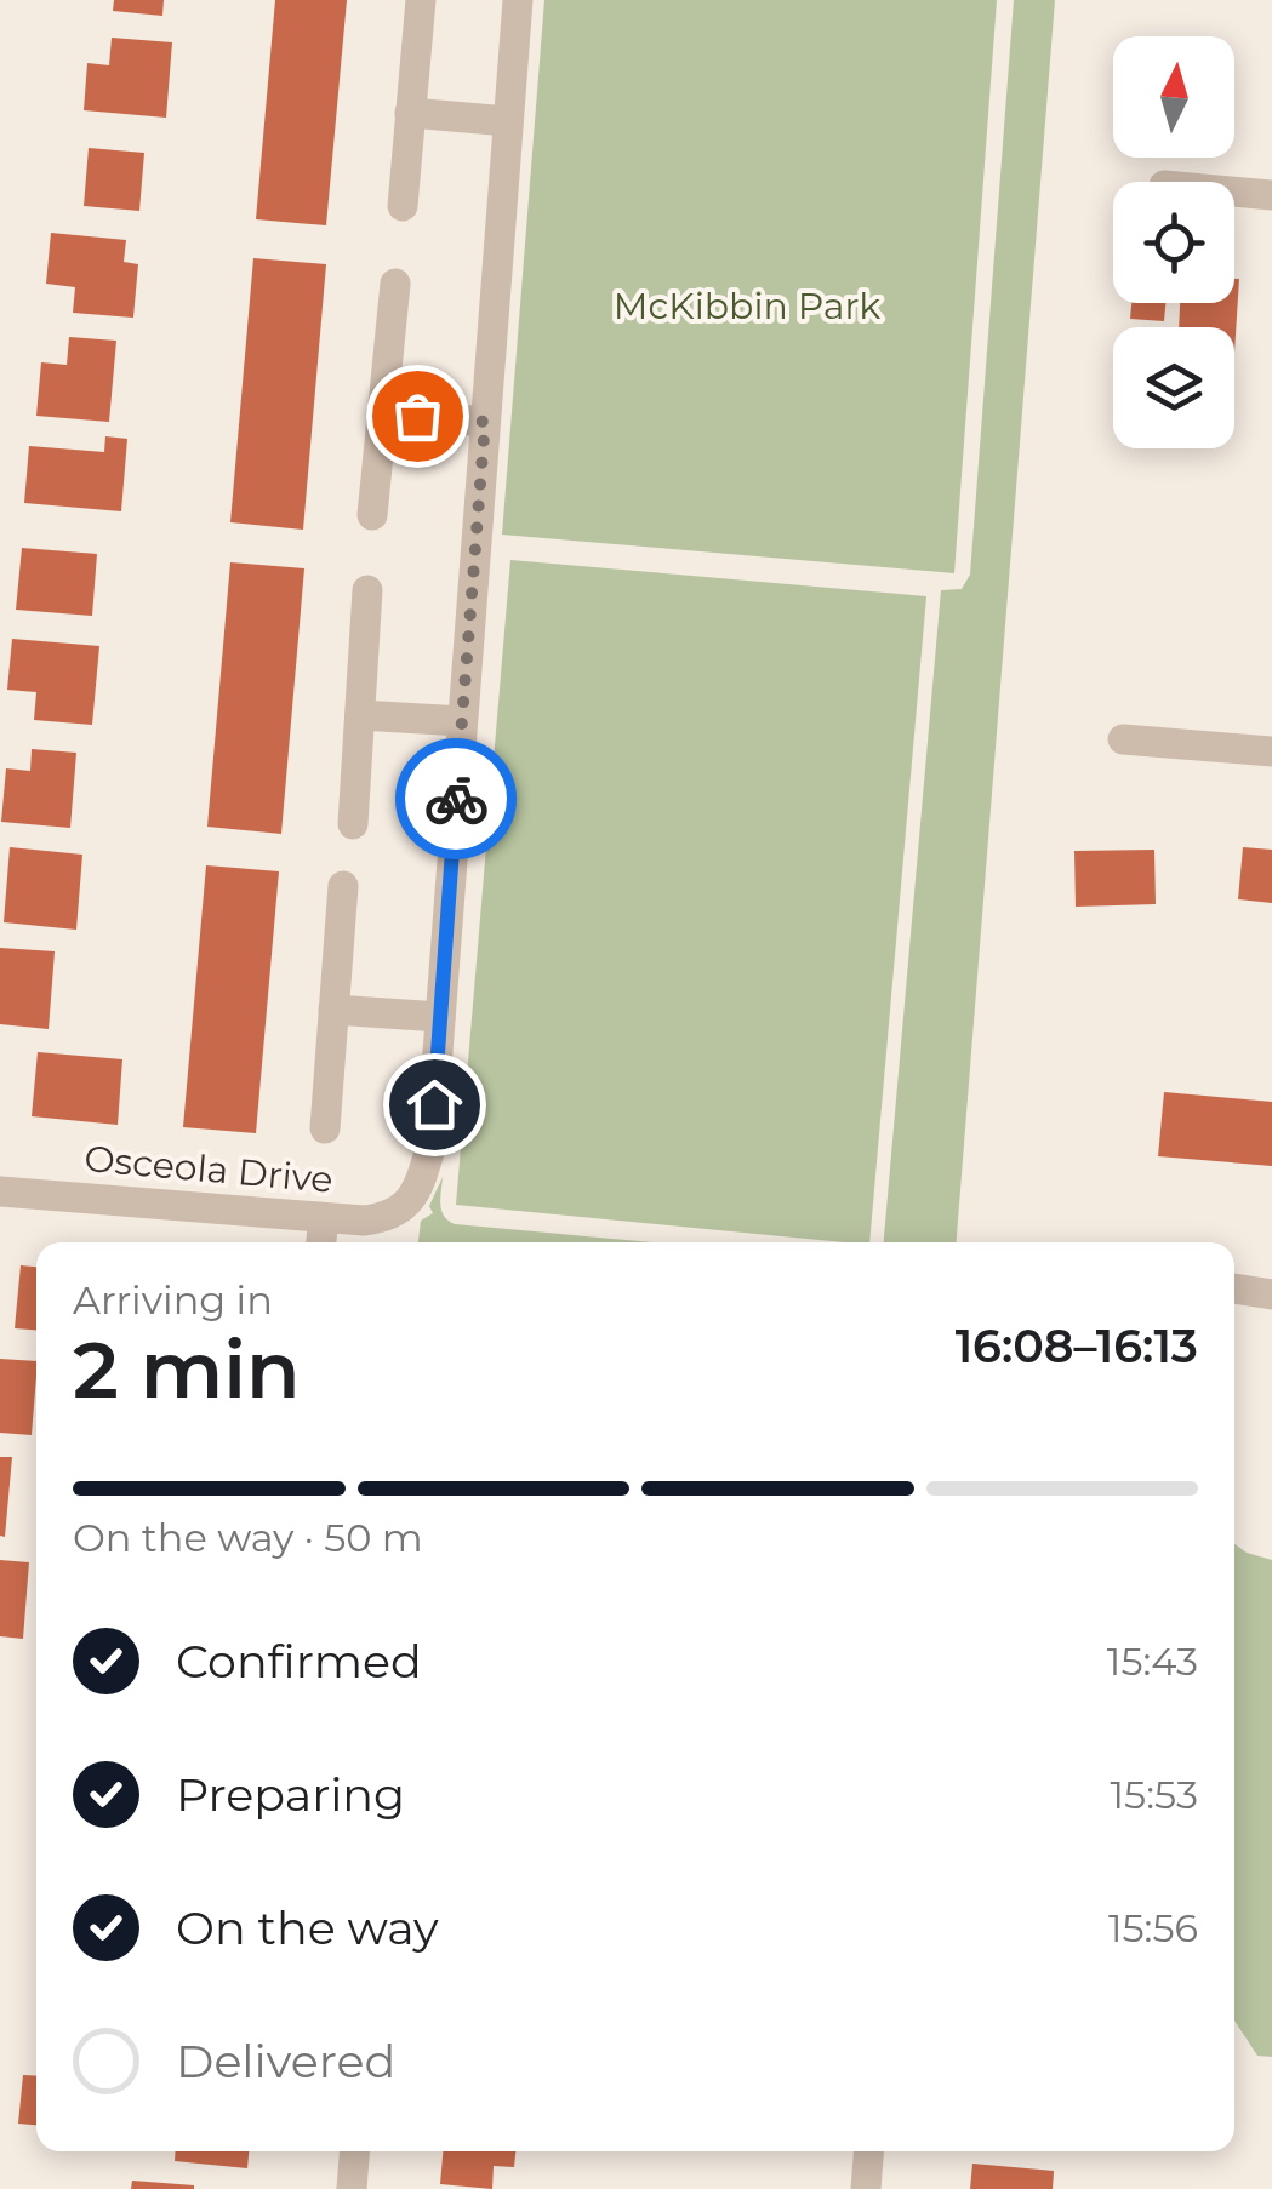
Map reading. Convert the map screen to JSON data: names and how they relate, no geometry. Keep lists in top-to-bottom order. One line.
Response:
{"streets":{"street":["Osceola Drive"]},"parks":["McKibbin Park"],"north":"top","page":{"heading":["2 min","Arriving in","16:08–16:13"],"bar":"On the way · 50 m","list":[["Confirmed","15:43"],["Preparing","15:53"],["On the way","15:56"],"Delivered"]}}
